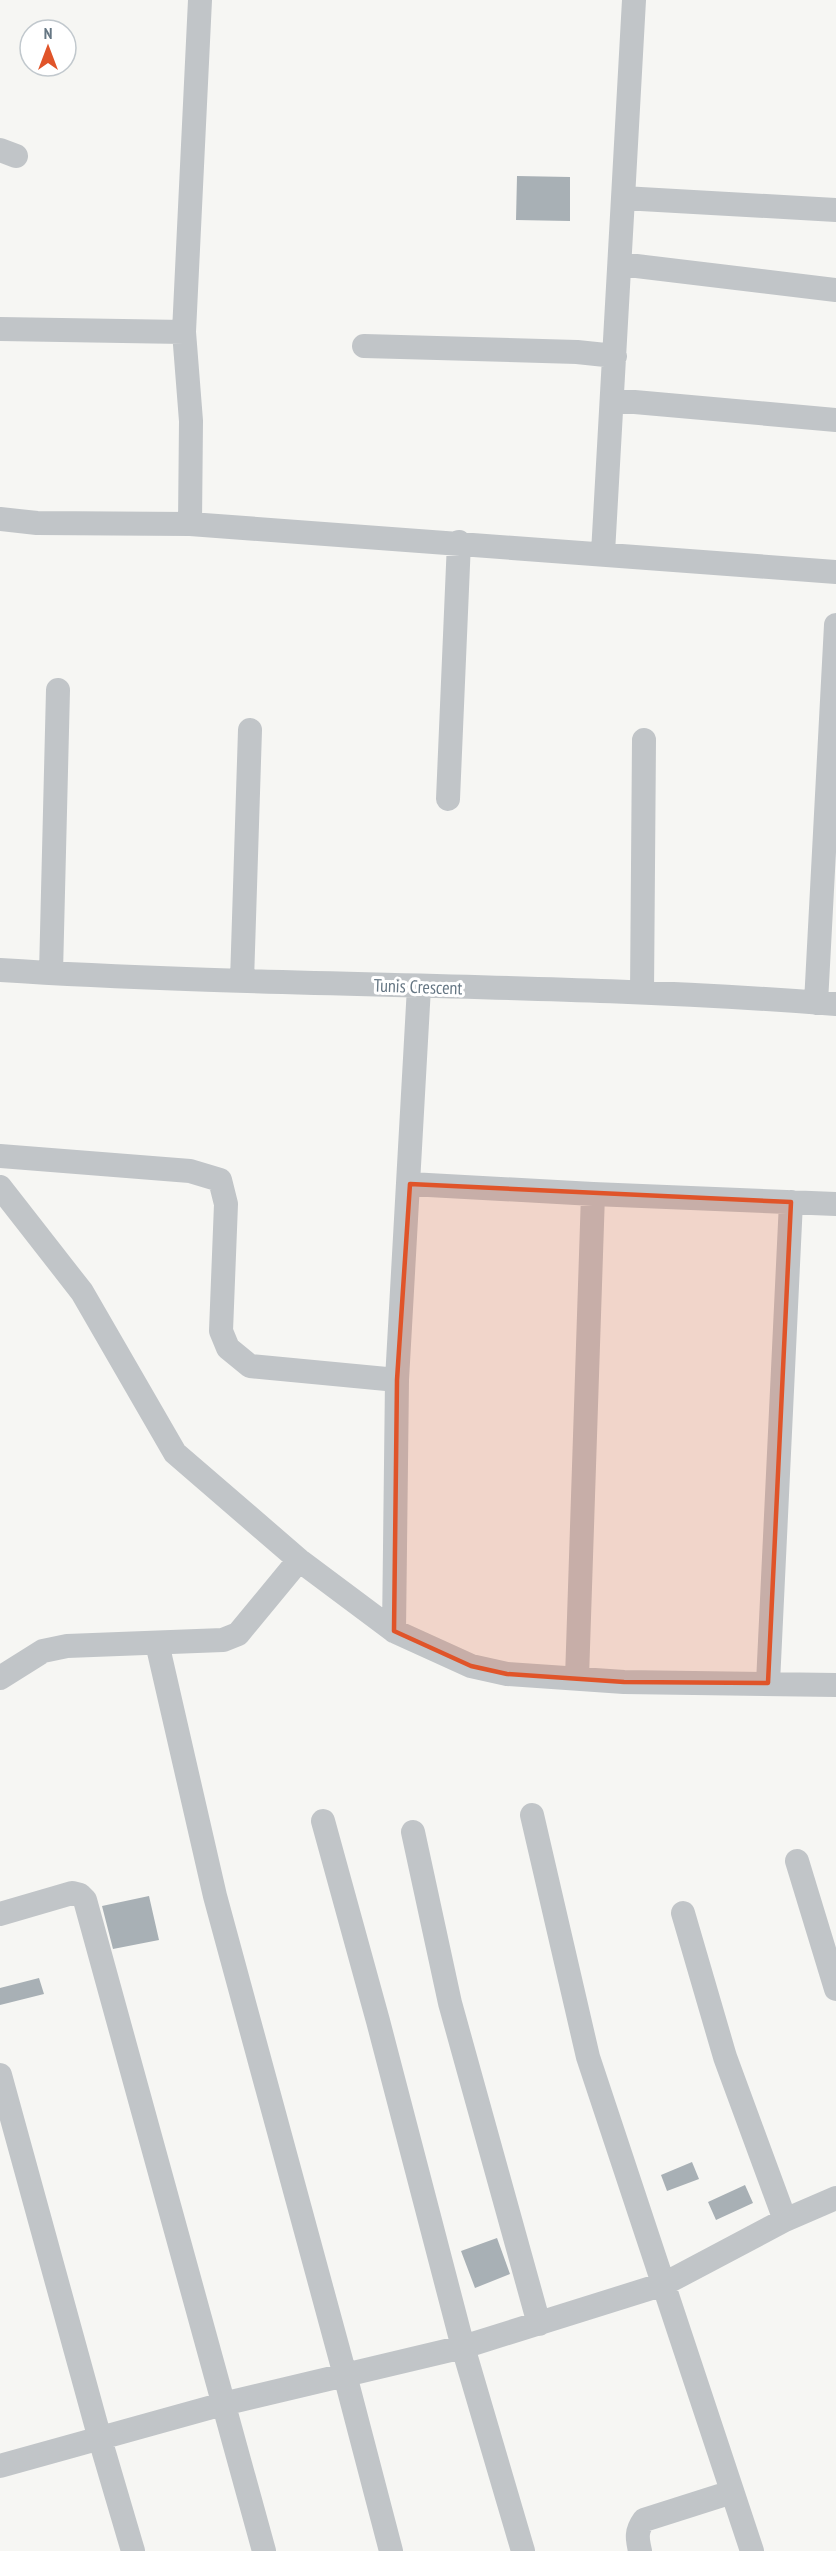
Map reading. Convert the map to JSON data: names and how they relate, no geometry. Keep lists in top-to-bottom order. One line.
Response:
{"streets":{"street":["Tunis Crescent"]},"north":"top"}
